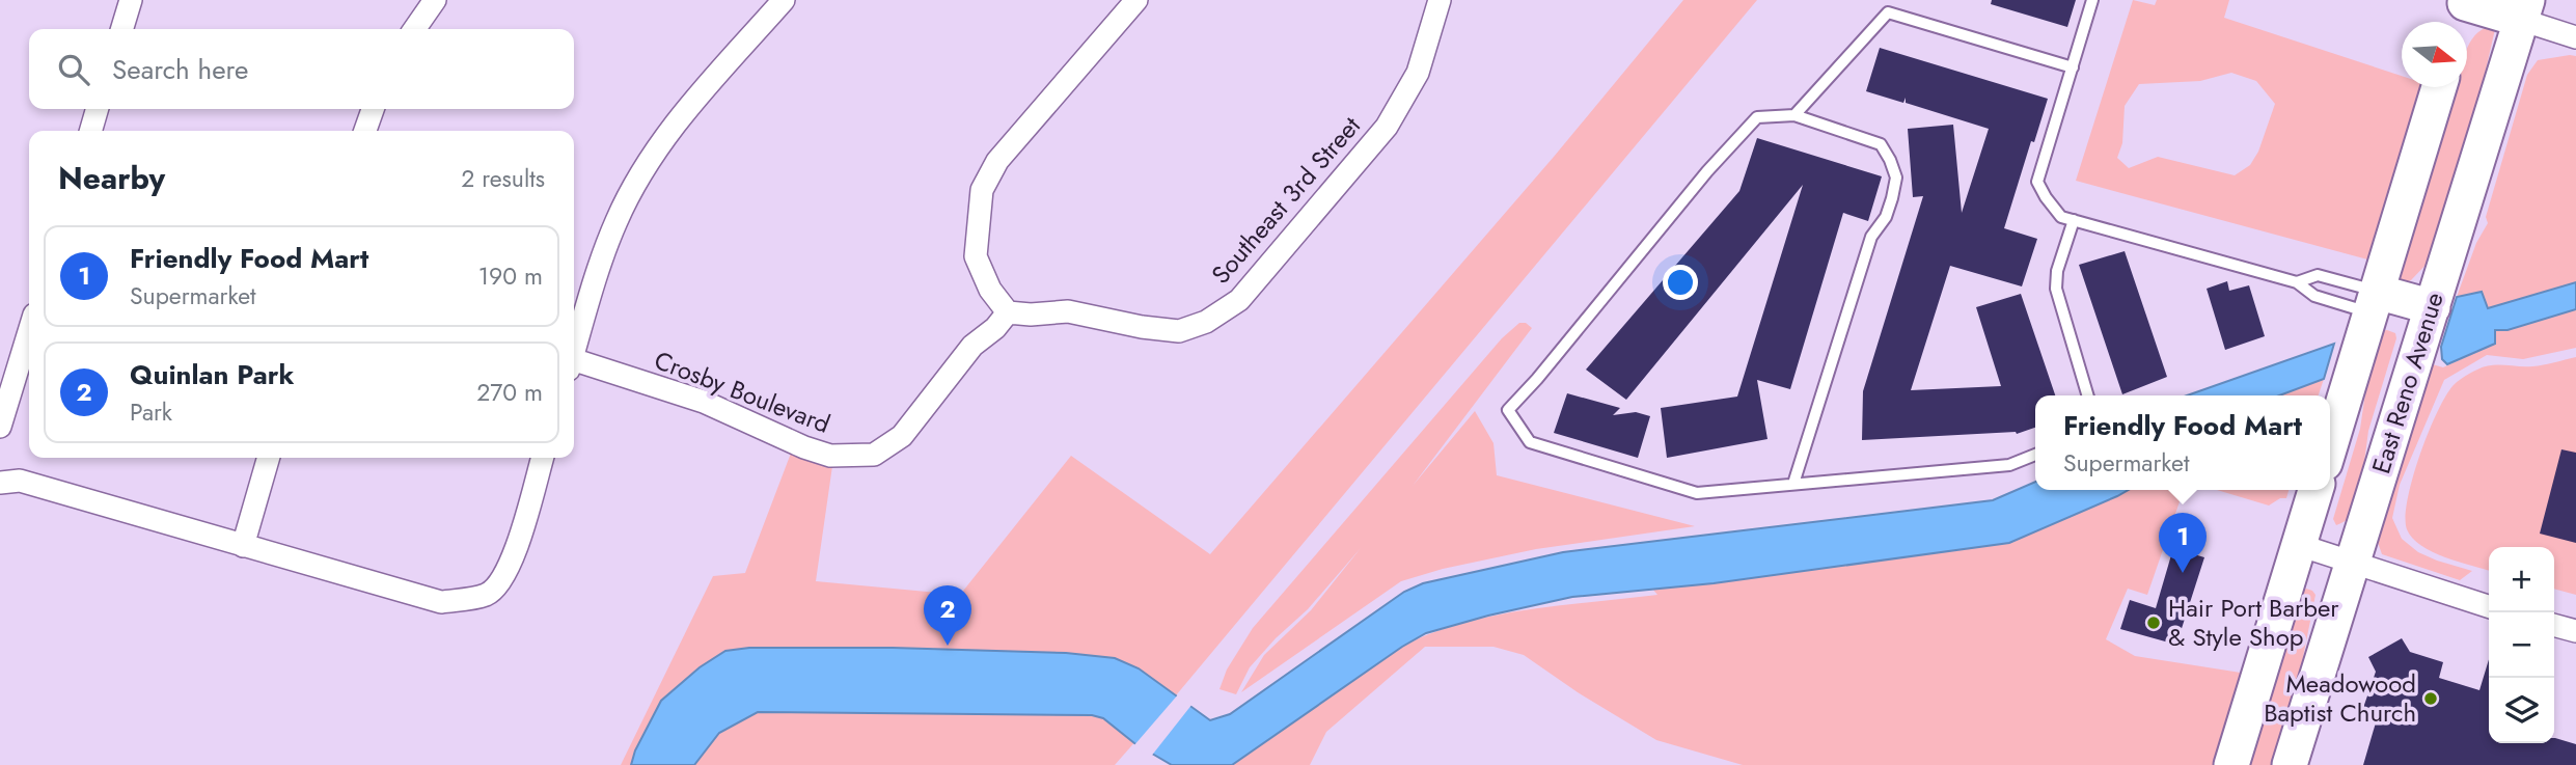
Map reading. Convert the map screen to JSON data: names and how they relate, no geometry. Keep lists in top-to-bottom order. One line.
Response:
{"streets":{"main road":["East Reno Avenue"],"street":["Southeast 3rd Street","Crosby Boulevard"]},"crossings":[["Southeast 3rd Street","Crosby Boulevard"]],"places":["Hair Port Barber & Style Shop","Meadowood Baptist Church"],"north":"right","page":{"search":"Search here","heading":["Nearby","2 results"],"list":[{"mark":"1","name":"Friendly Food Mart","note":"Supermarket","value":"190 m"},{"mark":"2","name":"Quinlan Park","note":"Park","value":"270 m"}],"popup":["Friendly Food Mart","Supermarket"],"pins":["1","2"],"map_buttons":["+","−"]}}
